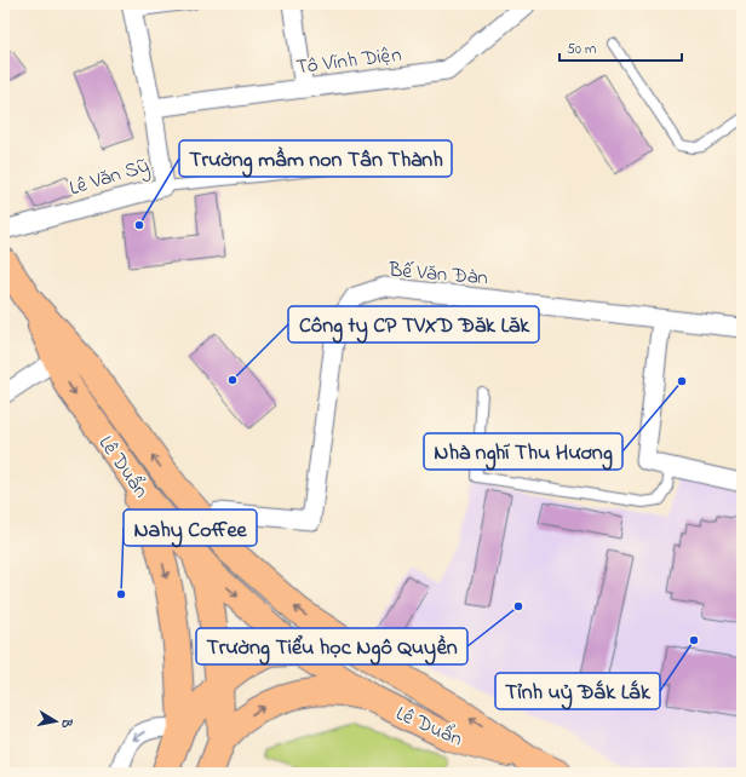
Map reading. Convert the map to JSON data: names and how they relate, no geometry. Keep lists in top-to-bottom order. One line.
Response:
{"streets":{"main road":["Lê Duẩn"],"street":["Tô Vĩnh Diện","Lê Văn Sỹ","Bế Văn Đàn"]},"crossings":[["Tô Vĩnh Diện","Lê Văn Sỹ"],["Bế Văn Đàn","Lê Duẩn"]],"places":["Trường mầm non Tân Thành","Công ty CP TVXD Đăk Lăk","Nhà nghĩ Thu Hương","Nahy Coffee","Trường Tiểu học Ngô Quyền","Tỉnh uỷ Đắk Lắk"],"scale_bar":"50 m","north":"right"}
